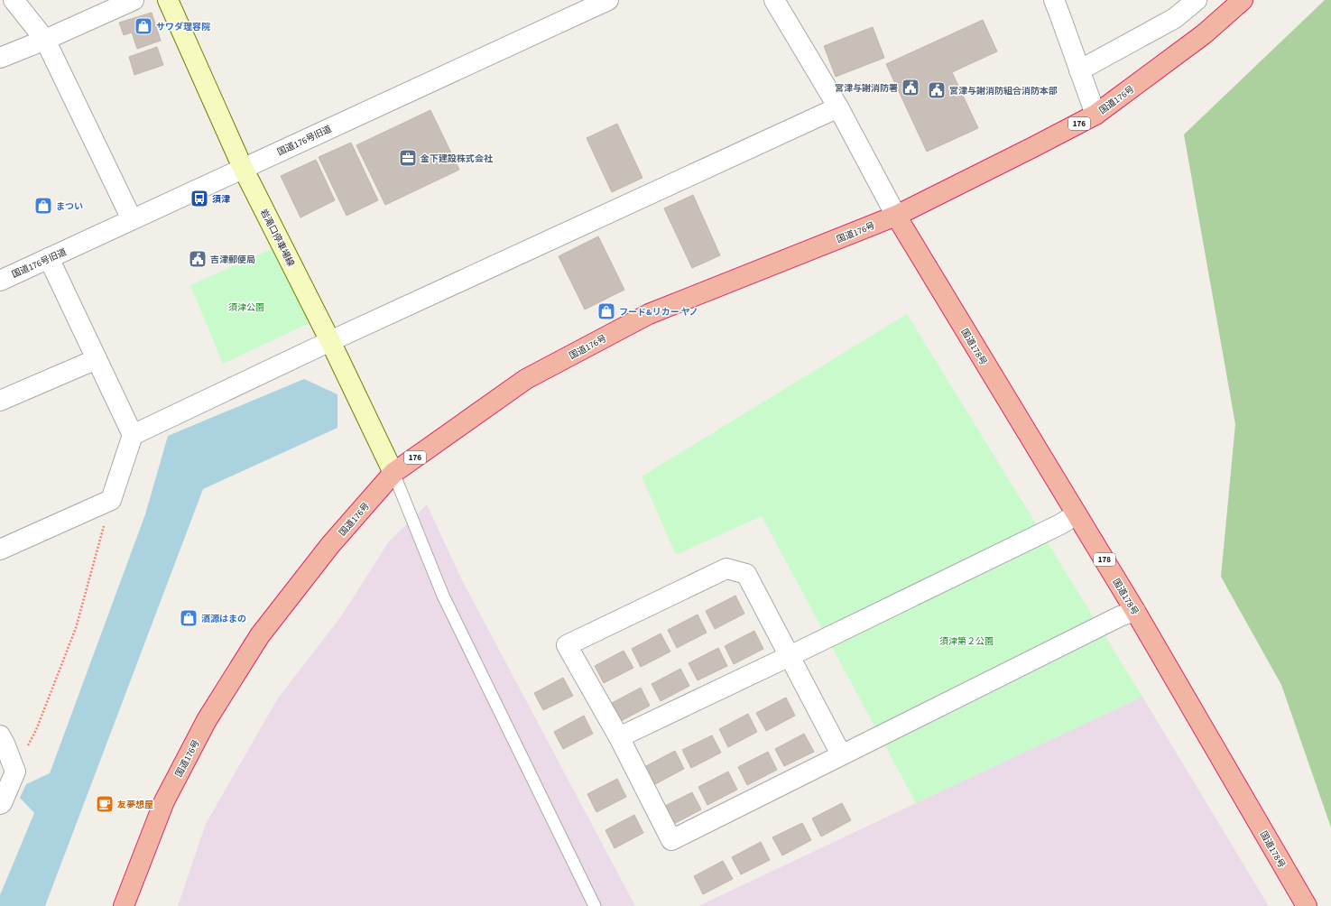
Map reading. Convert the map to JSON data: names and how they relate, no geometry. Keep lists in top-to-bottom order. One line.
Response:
{"streets":{"highway":["国道176号","176","国道178号","178"],"main road":["岩滝口停車場線"],"street":["国道176号旧道"]},"crossings":[["国道176号","岩滝口停車場線"],["国道176号","国道178号"],["国道176号旧道","岩滝口停車場線"]],"parks":["須津公園","須津第２公園"],"places":{"shop":["サワダ理容院","まつい","フード&リカー ヤノ","酒源はまの"],"public building":["宮津与謝消防署","宮津与謝消防組合消防本部","吉津郵便局"],"office":["金下建設株式会社"],"bus stop":["須津"],"cafe":["友夢想屋"]}}
